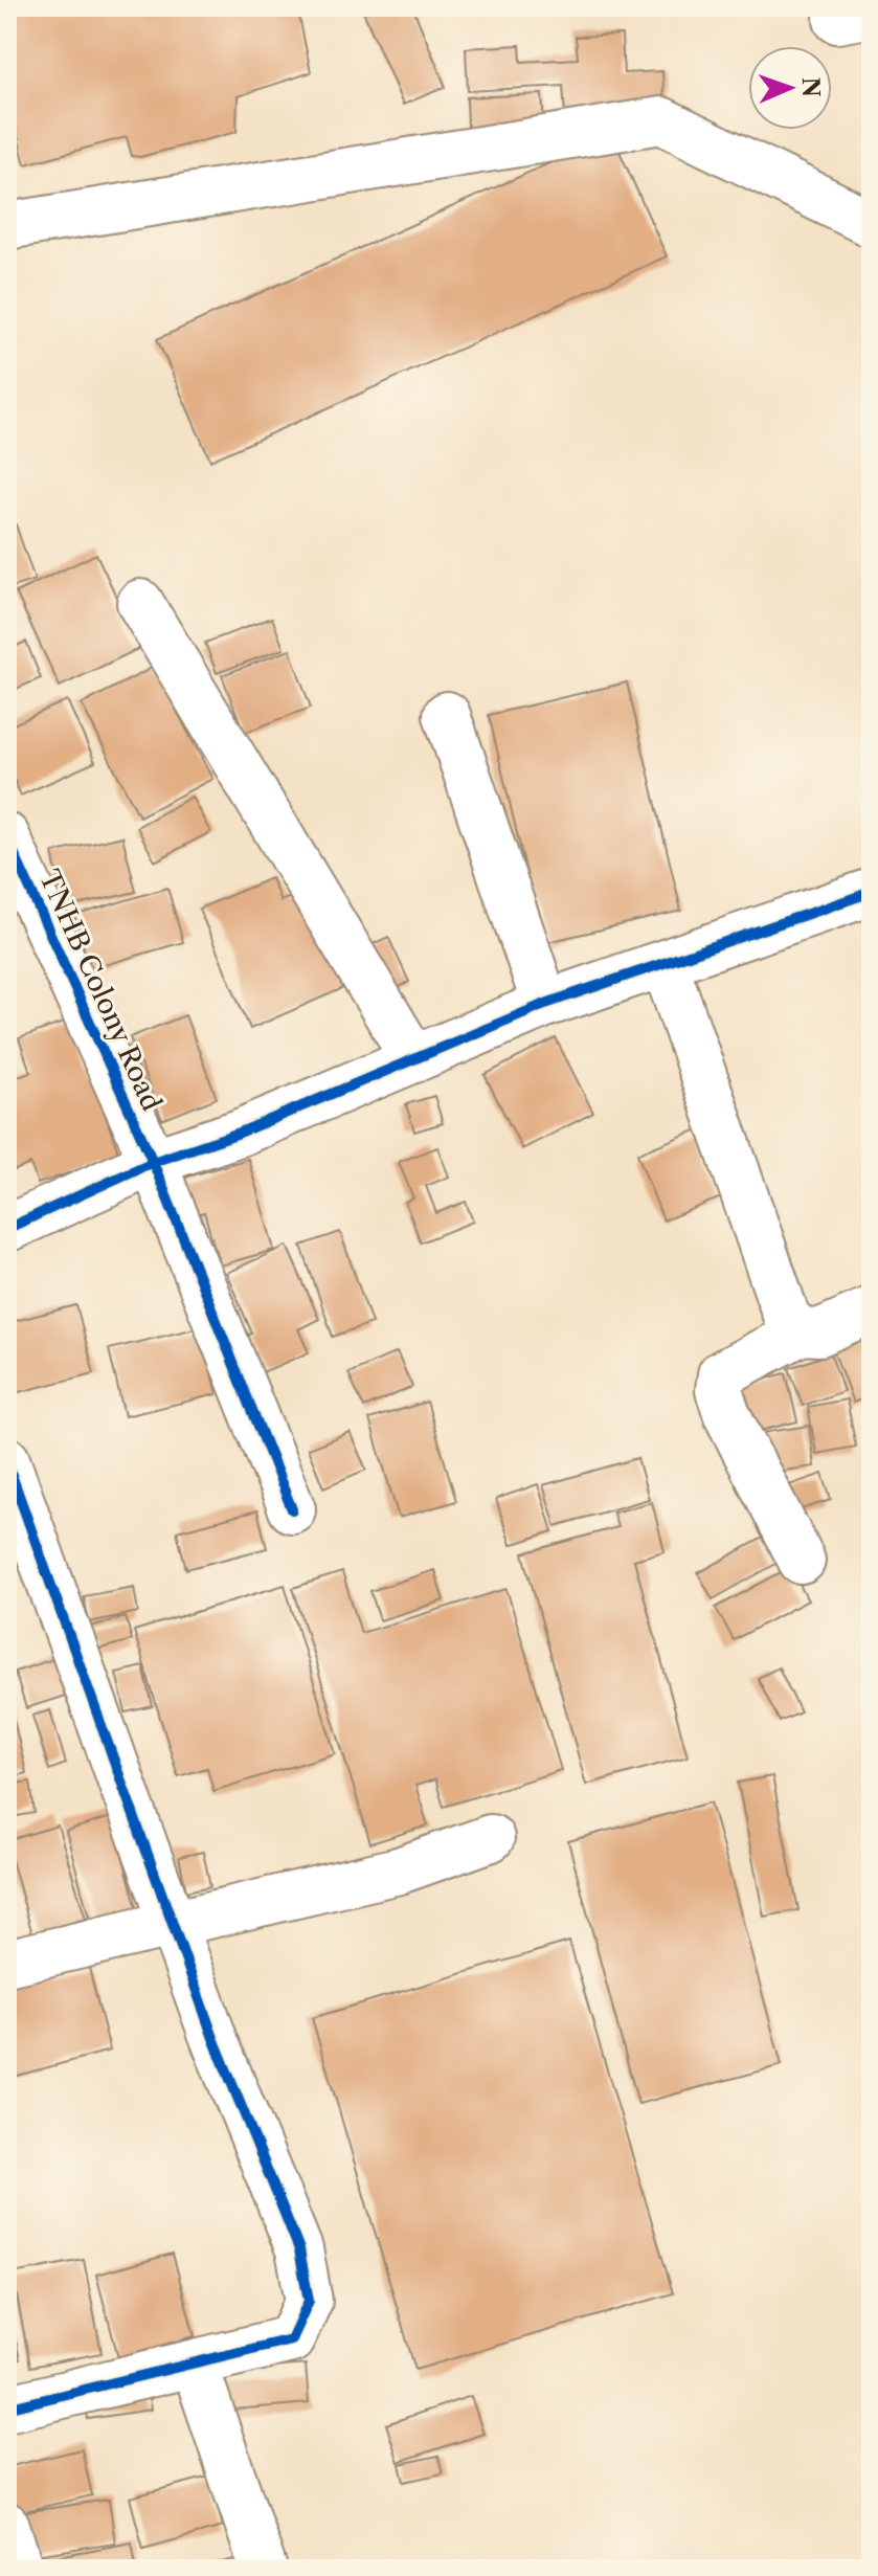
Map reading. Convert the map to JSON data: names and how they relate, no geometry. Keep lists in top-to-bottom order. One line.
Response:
{"streets":{"street":["TNHB Colony Road"]},"north":"right"}
